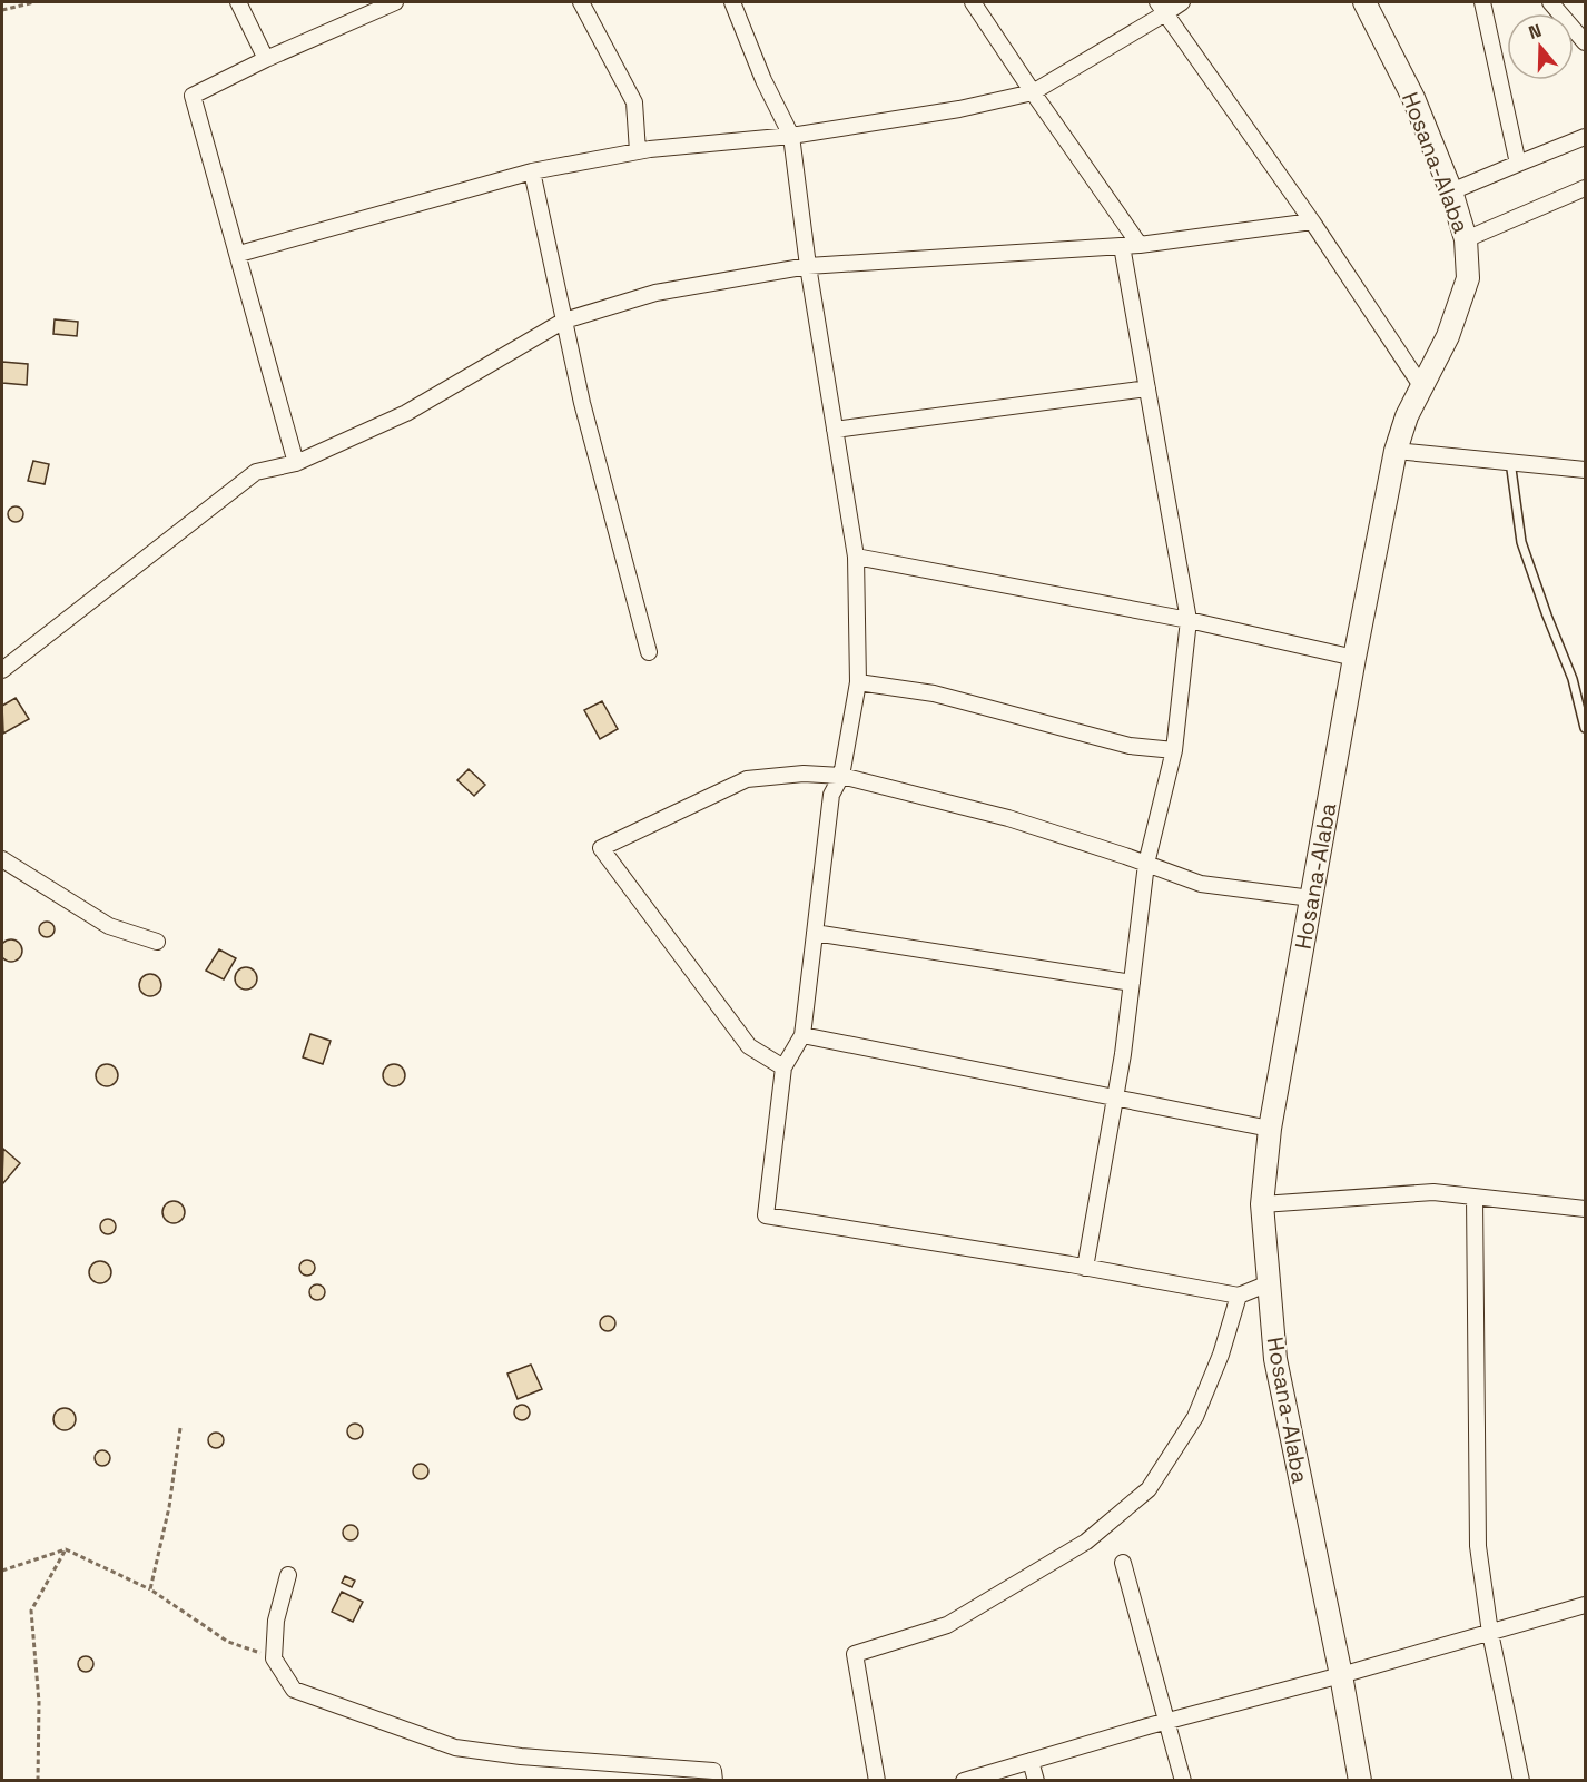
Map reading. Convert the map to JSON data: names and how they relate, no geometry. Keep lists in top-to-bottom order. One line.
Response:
{"streets":{"main road":["Hosana-Alaba"]},"north":"top"}
